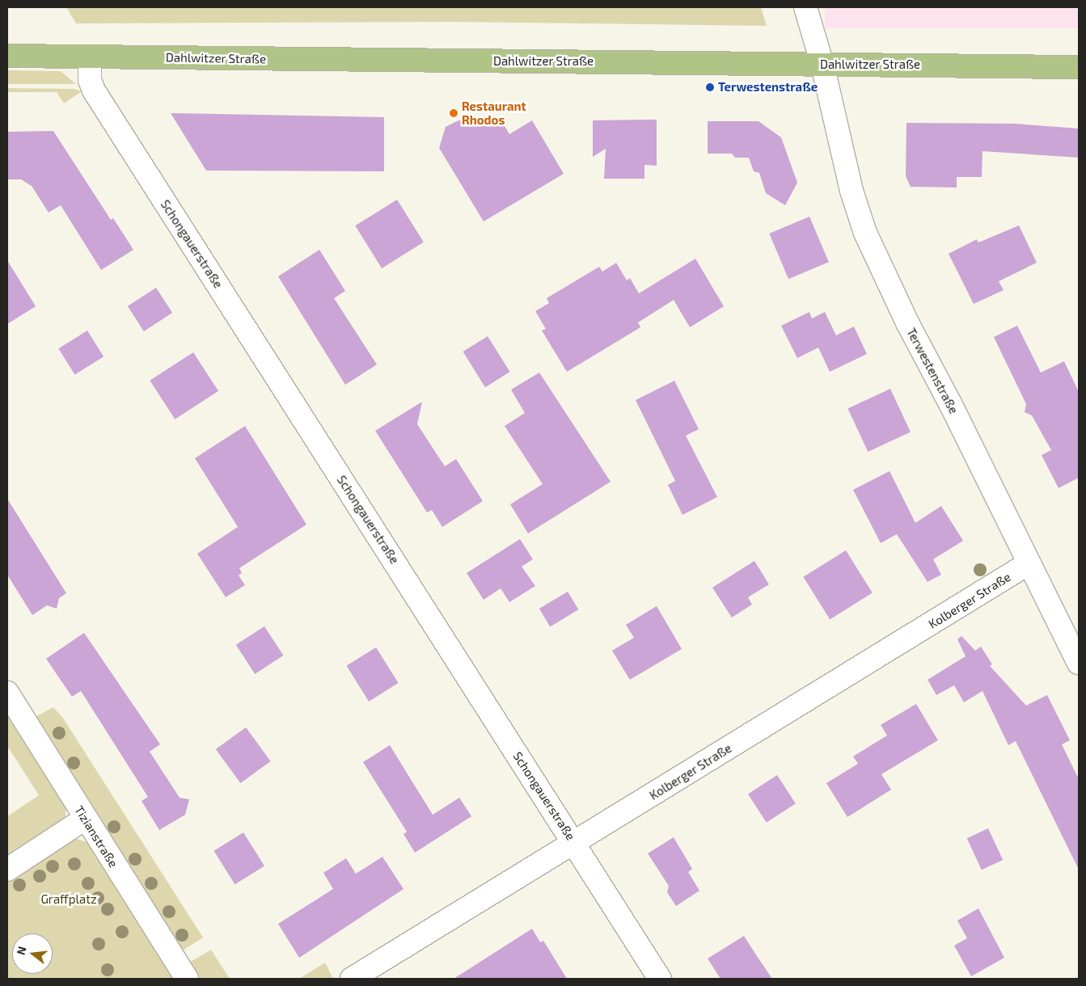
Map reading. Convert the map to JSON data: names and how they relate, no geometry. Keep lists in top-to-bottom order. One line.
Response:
{"streets":{"main road":["Dahlwitzer Straße"],"street":["Schongauerstraße","Terwestenstraße","Kolberger Straße","Tizianstraße"]},"crossings":[["Dahlwitzer Straße","Schongauerstraße"],["Dahlwitzer Straße","Terwestenstraße"],["Schongauerstraße","Kolberger Straße"],["Terwestenstraße","Kolberger Straße"]],"parks":["Graffplatz"],"places":["Terwestenstraße","Restaurant Rhodos"],"north":"left"}
